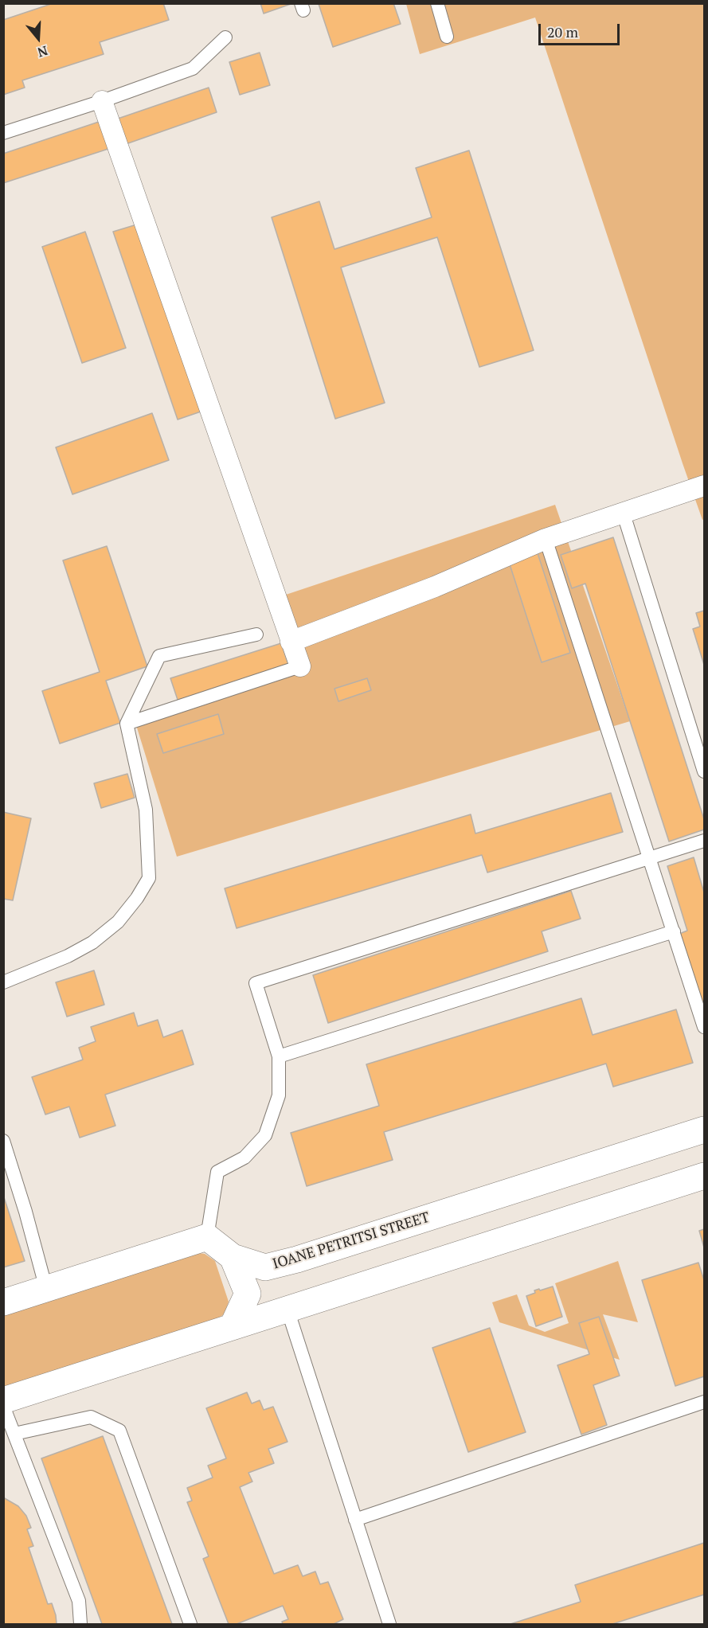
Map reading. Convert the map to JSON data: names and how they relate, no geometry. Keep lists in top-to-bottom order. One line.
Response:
{"streets":{"street":["IOANE PETRITSI STREET"]},"scale_bar":"20 m","north":"bottom"}
